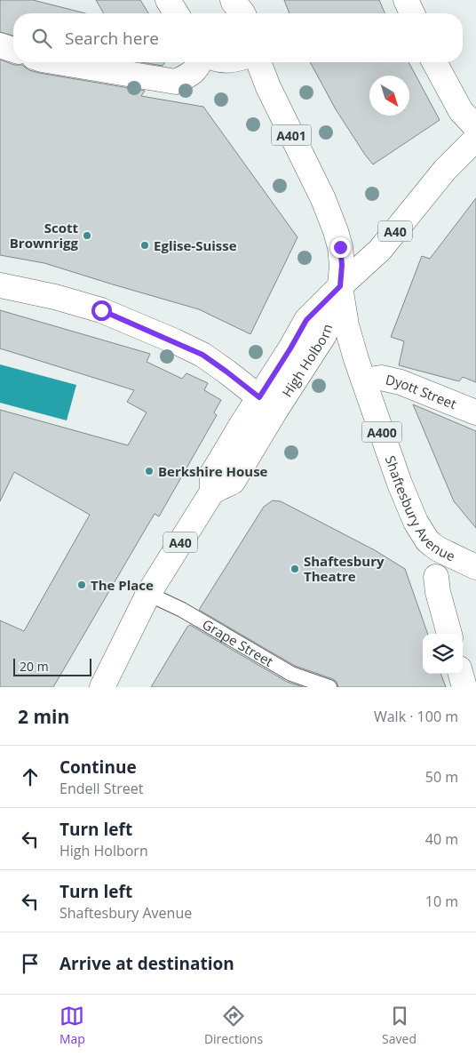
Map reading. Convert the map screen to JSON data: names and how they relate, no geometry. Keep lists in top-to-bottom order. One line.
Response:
{"streets":{"main road":["A401","A40","High Holborn","Dyott Street","A400","Shaftesbury Avenue"],"lane":["Grape Street"]},"crossings":[["A40","High Holborn"],["A40","Shaftesbury Avenue"],["High Holborn","Shaftesbury Avenue"],["High Holborn","Grape Street"],["Dyott Street","Shaftesbury Avenue"]],"places":["Scott Brownrigg","Eglise-Suisse","Berkshire House","Shaftesbury Theatre","The Place"],"scale_bar":"20 m","north":"bottom right","page":{"search":"Search here","scale":"20 m","heading":["2 min","Walk · 100 m"],"list":[["Continue","Endell Street","50 m"],["Turn left","High Holborn","40 m"],["Turn left","Shaftesbury Avenue","10 m"],"Arrive at destination"],"nav":["Map","Directions","Saved"]}}
